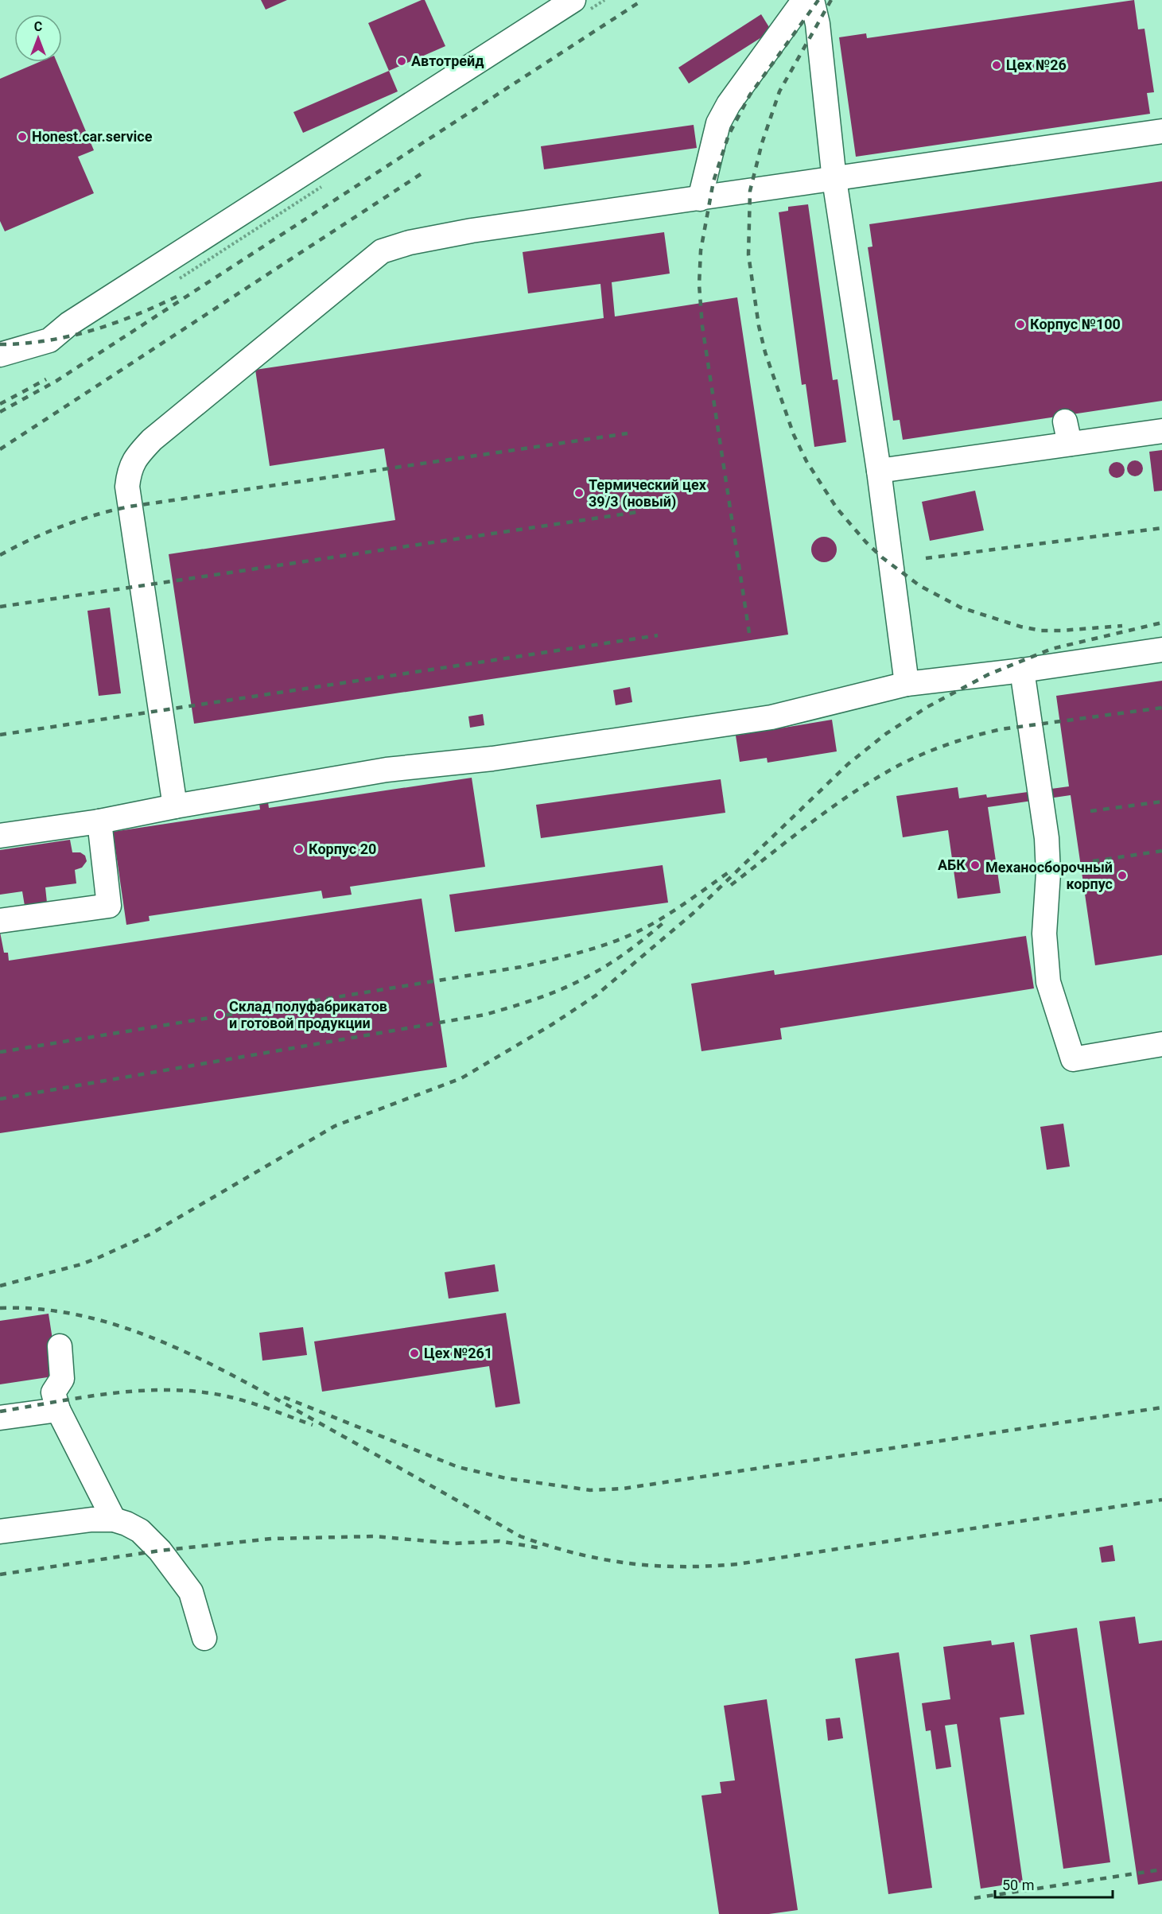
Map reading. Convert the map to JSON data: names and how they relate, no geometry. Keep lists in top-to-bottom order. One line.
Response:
{"places":["Автотрейд","Цех №26","Honest.car.service","Корпус №100","Термический цех 39/3 (новый)","Корпус 20","АБК","Механосборочный корпус","Склад полуфабрикатов и готовой продукции","Цех №261"],"scale_bar":"50 m","north":"top"}
